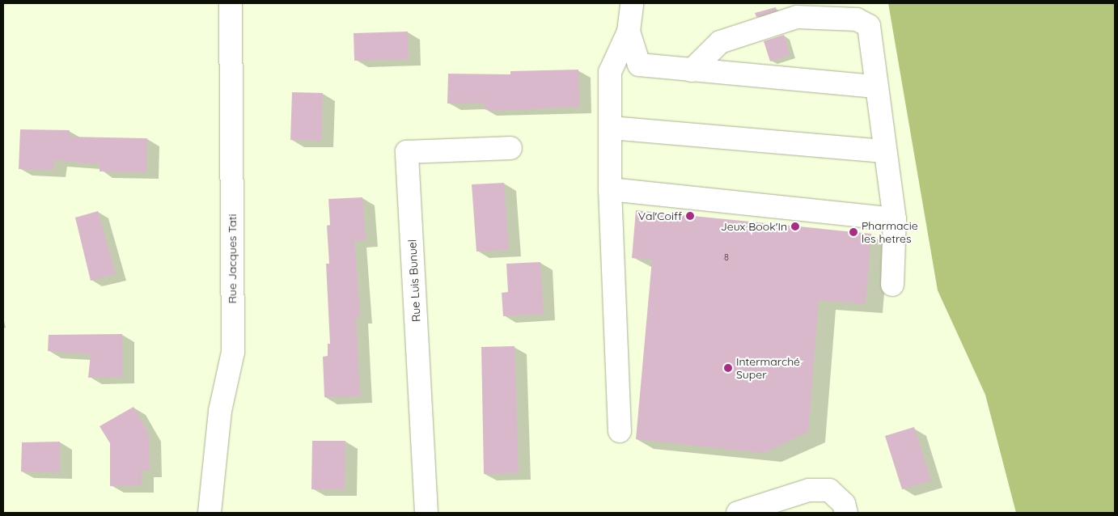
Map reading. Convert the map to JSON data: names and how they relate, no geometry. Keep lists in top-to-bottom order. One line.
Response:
{"streets":{"street":["Rue Jacques Tati","Rue Luis Bunuel"]},"places":["Val'Coiff","Jeux Book'In","Pharmacie les hetres","Intermarché Super"],"house_numbers":["8"]}
